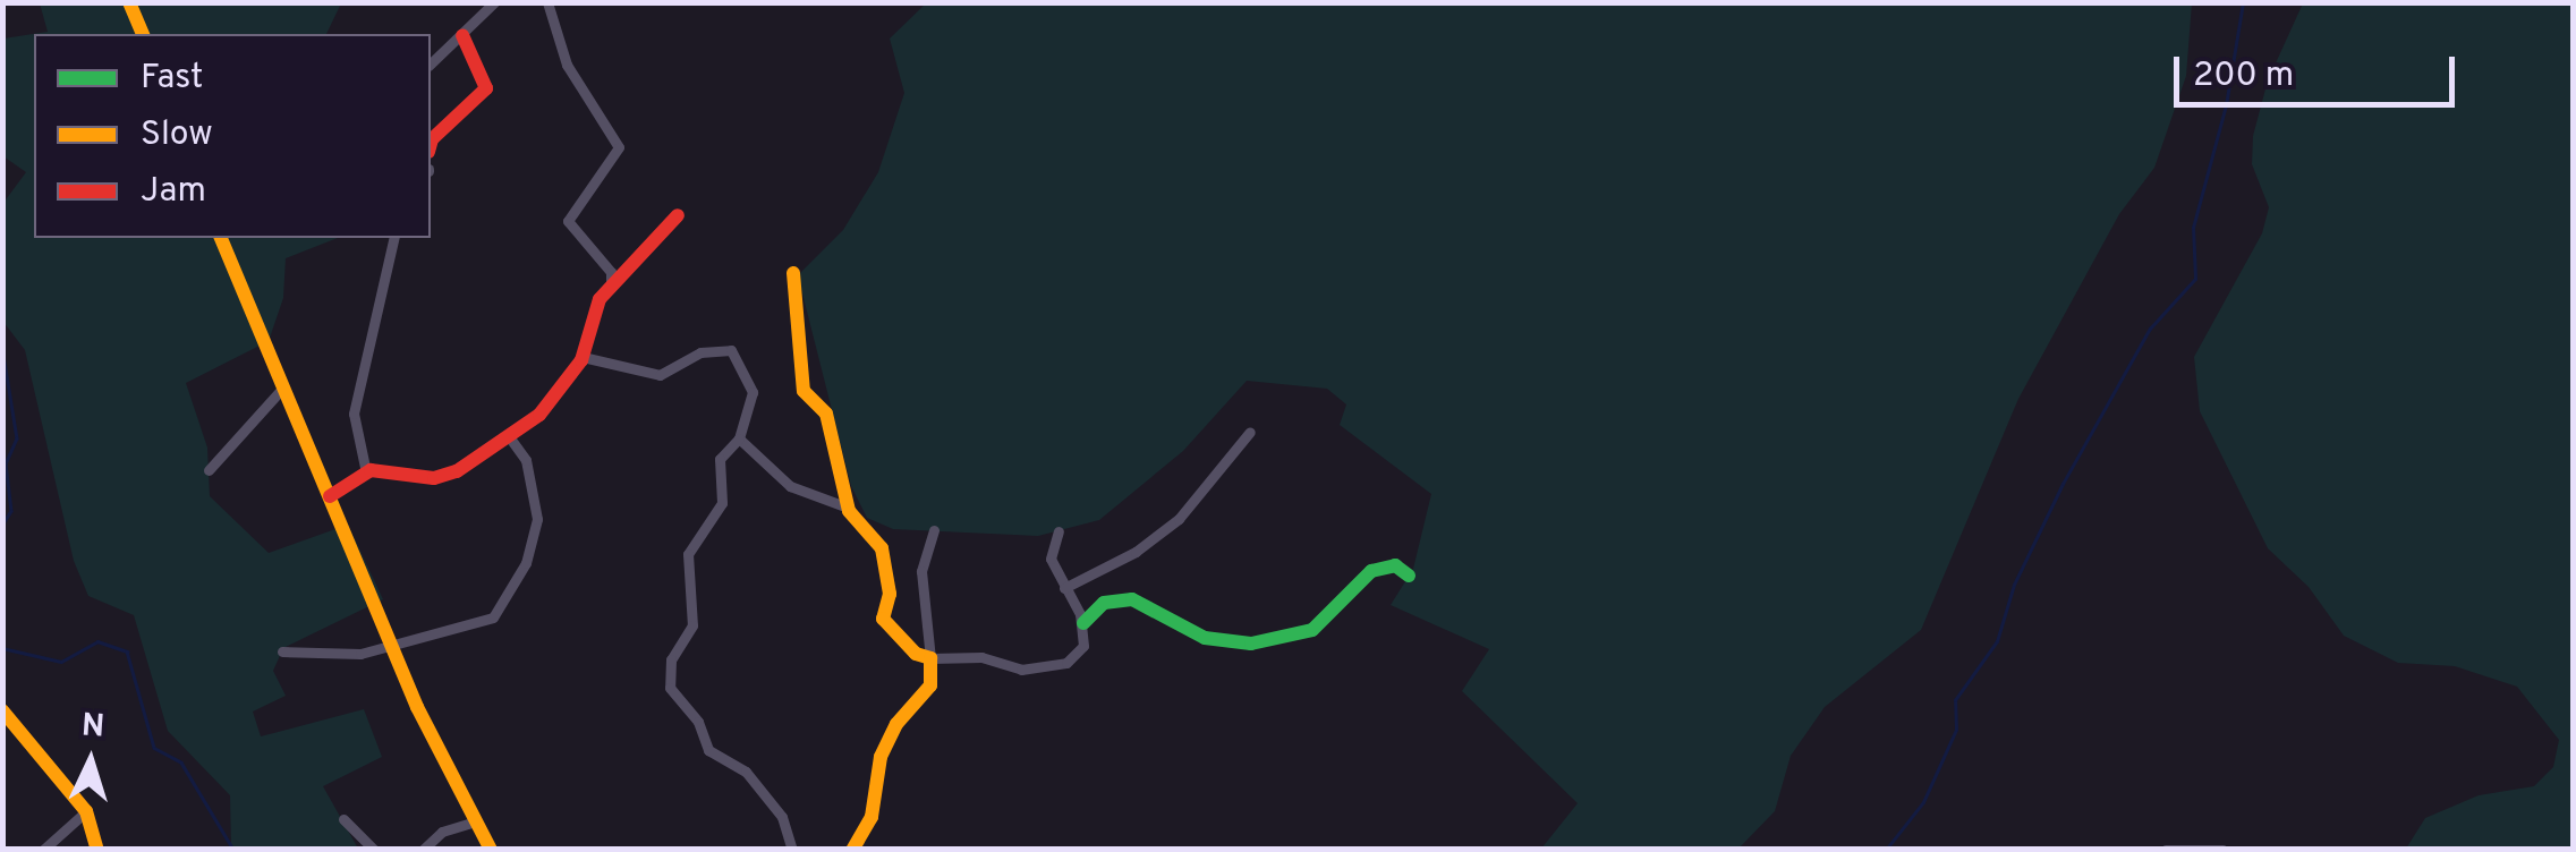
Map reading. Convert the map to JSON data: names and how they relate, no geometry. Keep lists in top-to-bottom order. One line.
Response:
{"legend":["Fast","Slow","Jam"],"scale_bar":"200 m","north":"top"}
